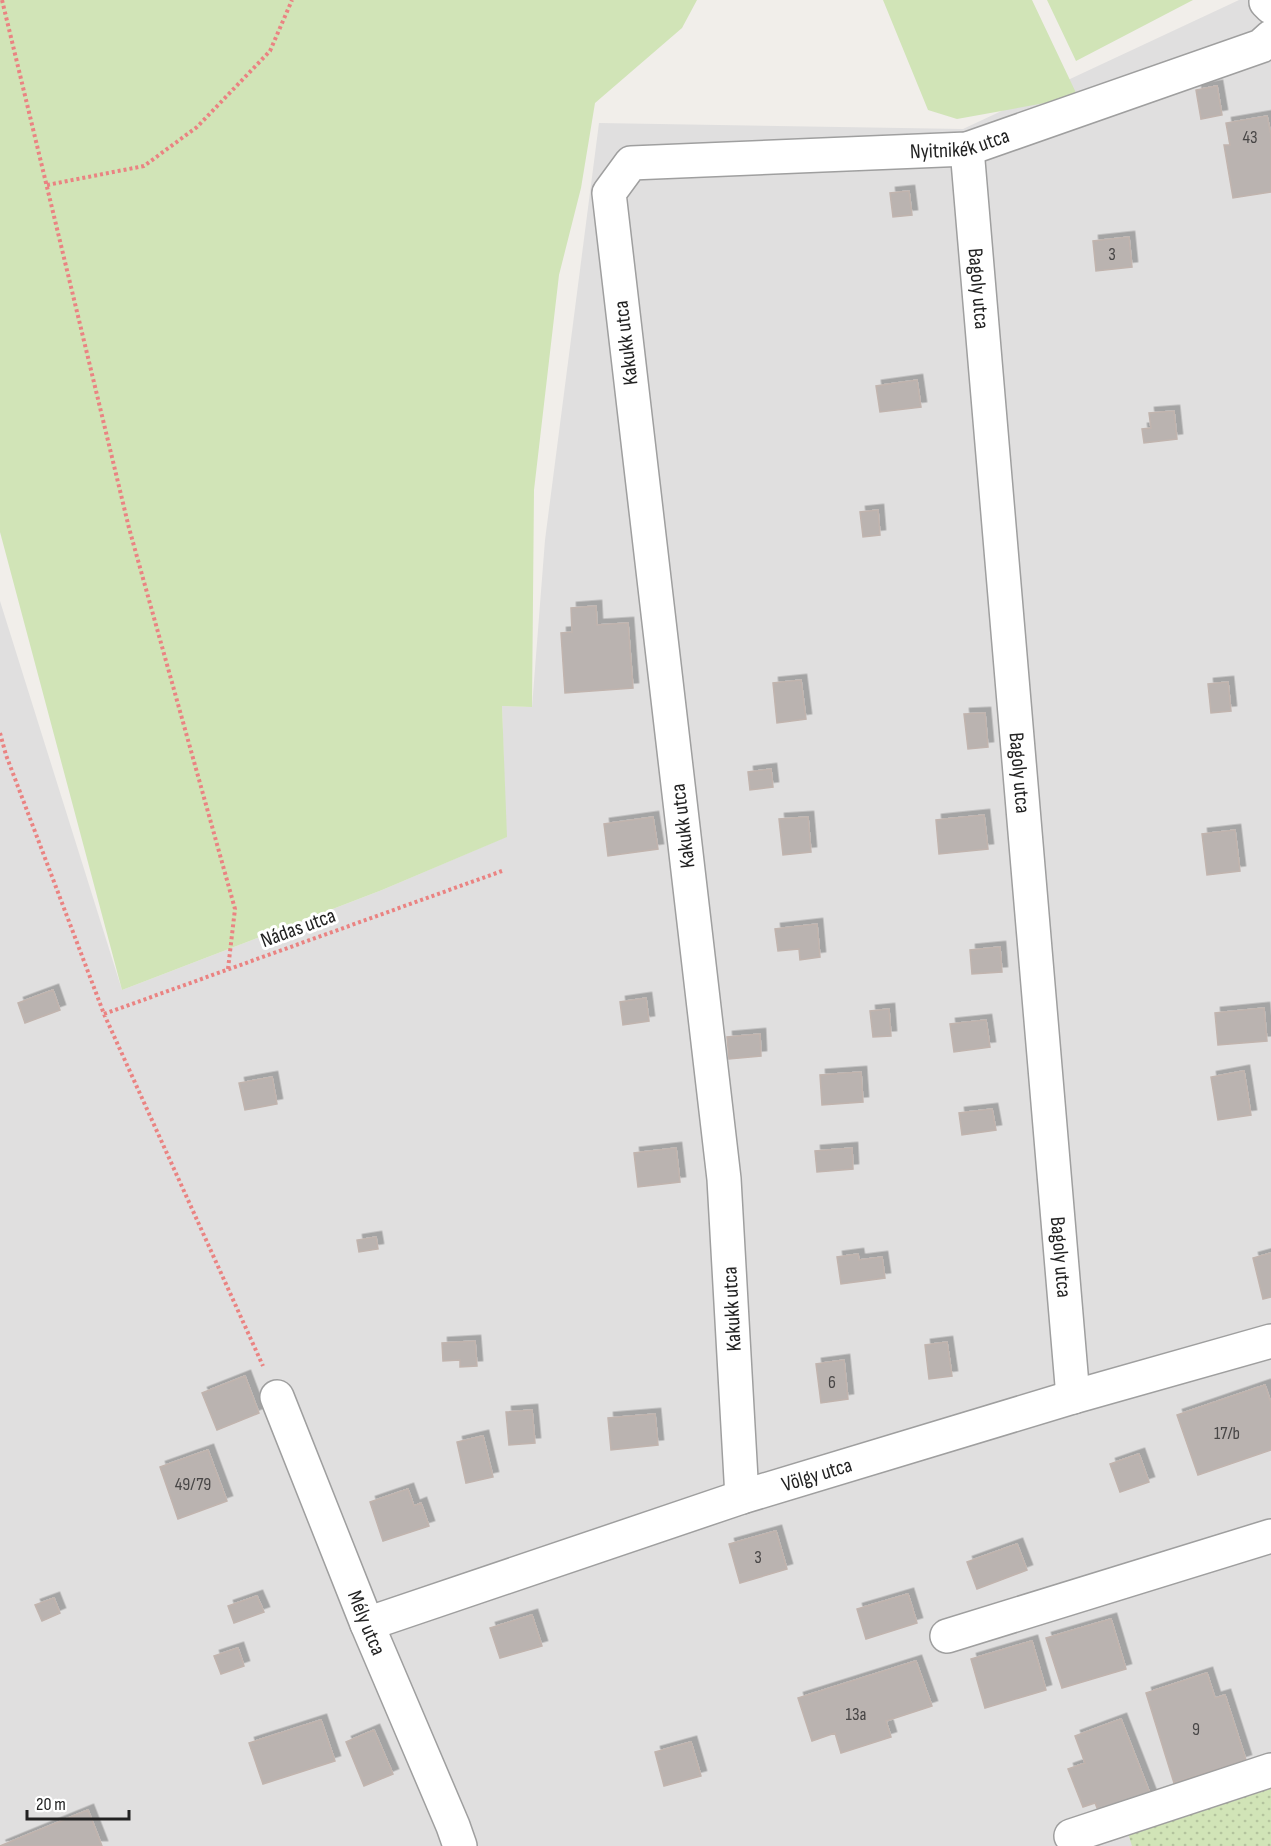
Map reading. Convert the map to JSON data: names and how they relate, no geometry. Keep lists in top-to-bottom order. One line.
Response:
{"streets":{"street":["Nyitnikék utca","Bagoly utca","Kakukk utca","Völgy utca","Mély utca"],"path":["Nádas utca"]},"crossings":[["Nyitnikék utca","Bagoly utca"],["Nyitnikék utca","Kakukk utca"],["Bagoly utca","Völgy utca"],["Kakukk utca","Völgy utca"],["Völgy utca","Mély utca"]],"house_numbers":["43","3","6","17/b","49/79","3","13a","9"],"scale_bar":"20 m"}
